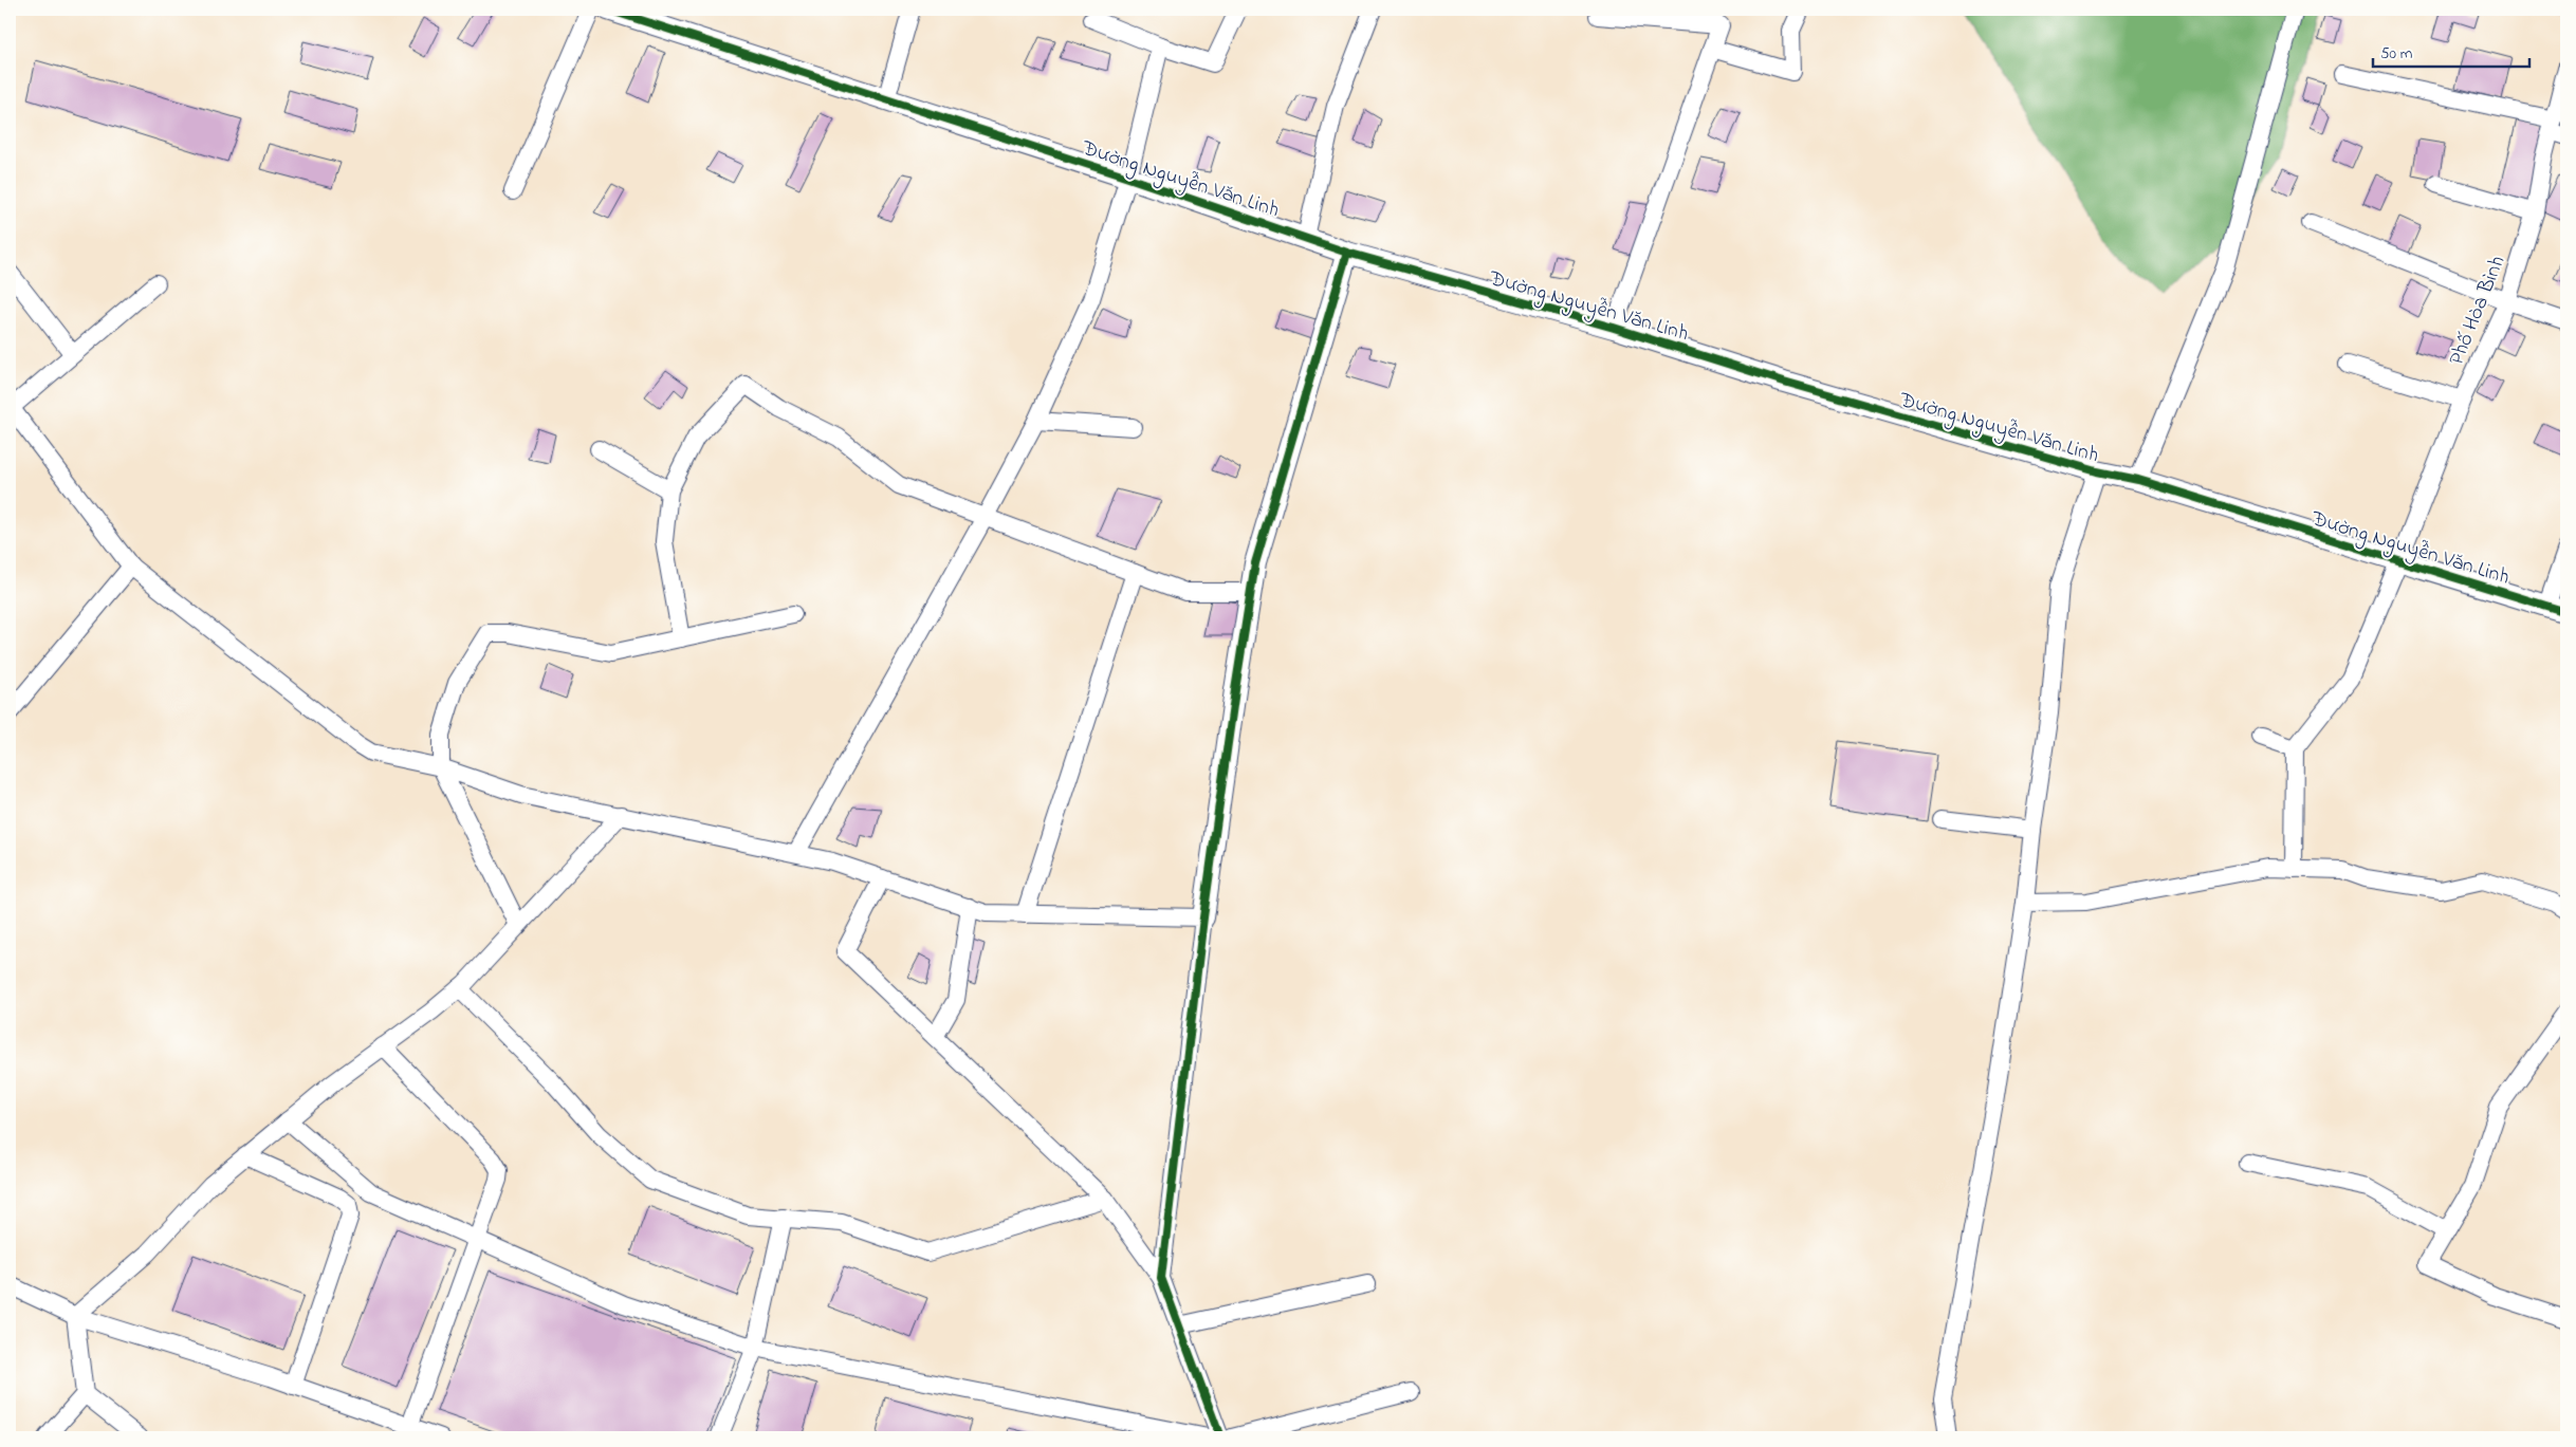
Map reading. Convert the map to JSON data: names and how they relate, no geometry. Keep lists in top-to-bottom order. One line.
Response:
{"streets":{"street":["Đường Nguyễn Văn Linh","Phố Hòa Bình"]},"crossings":[["Đường Nguyễn Văn Linh","Phố Hòa Bình"]],"scale_bar":"50 m"}
